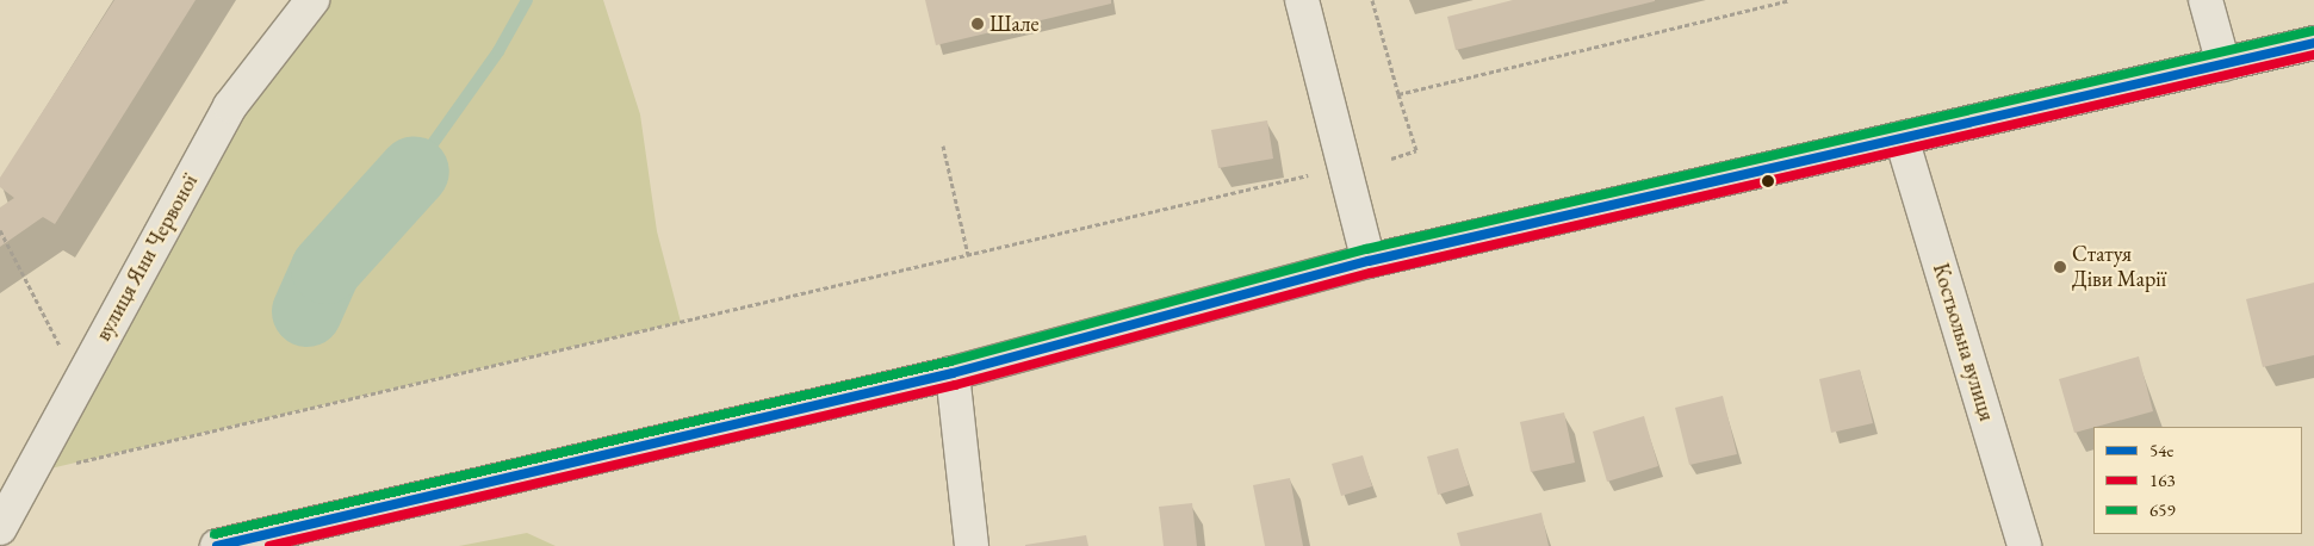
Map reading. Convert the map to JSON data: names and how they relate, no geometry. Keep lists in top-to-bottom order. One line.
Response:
{"streets":{"street":["вулиця Яни Червоної","Костьольна вулиця"]},"places":["Шале","Статуя Діви Марії"],"lines":["transit line 659","transit line 54е","transit line 163"],"legend":["54е","163","659"]}
